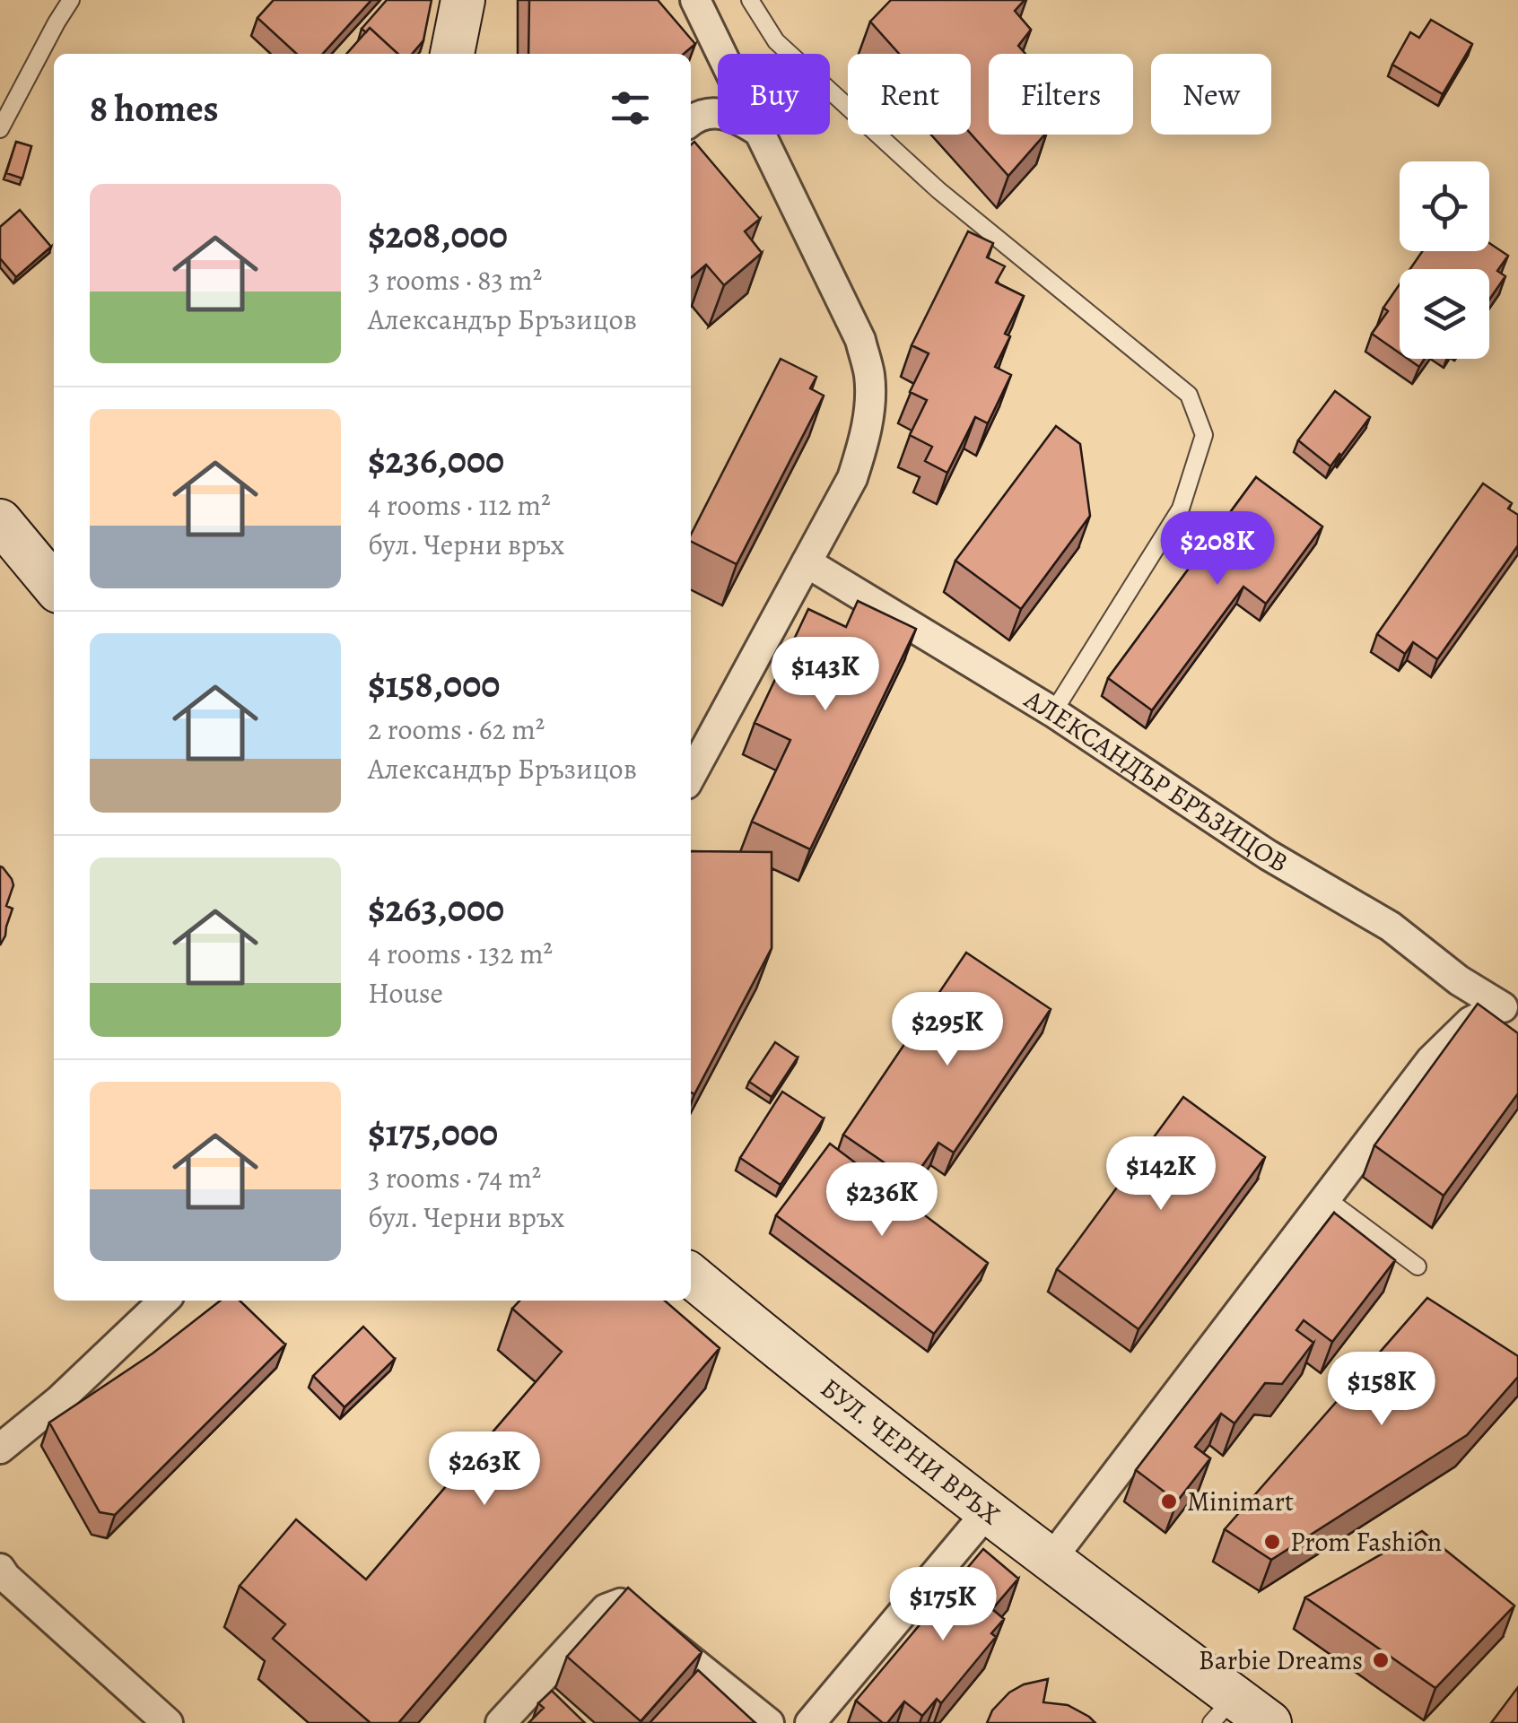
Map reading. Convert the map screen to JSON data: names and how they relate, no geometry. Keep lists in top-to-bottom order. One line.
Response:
{"streets":{"main road":["БУЛ. ЧЕРНИ ВРЪХ"],"street":["АЛЕКСАНДЪР БРЪЗИЦОВ"]},"crossings":[["АЛЕКСАНДЪР БРЪЗИЦОВ","БУЛ. ЧЕРНИ ВРЪХ"]],"places":["Minimart","Prom Fashion","Barbie Dreams"],"page":{"chip":["Buy","Rent","Filters","New"],"heading":"8 homes","list":[{"name":"$208,000","note":"3 rooms · 83 m² · Александър Бръзицов"},{"name":"$236,000","note":"4 rooms · 112 m² · бул. Черни връх"},{"name":"$158,000","note":"2 rooms · 62 m² · Александър Бръзицов"},{"name":"$263,000","note":"4 rooms · 132 m² · House"},{"name":"$175,000","note":"3 rooms · 74 m² · бул. Черни връх"}],"price":["$208K","$143K","$295K","$142K","$236K","$158K","$263K","$175K"]}}
